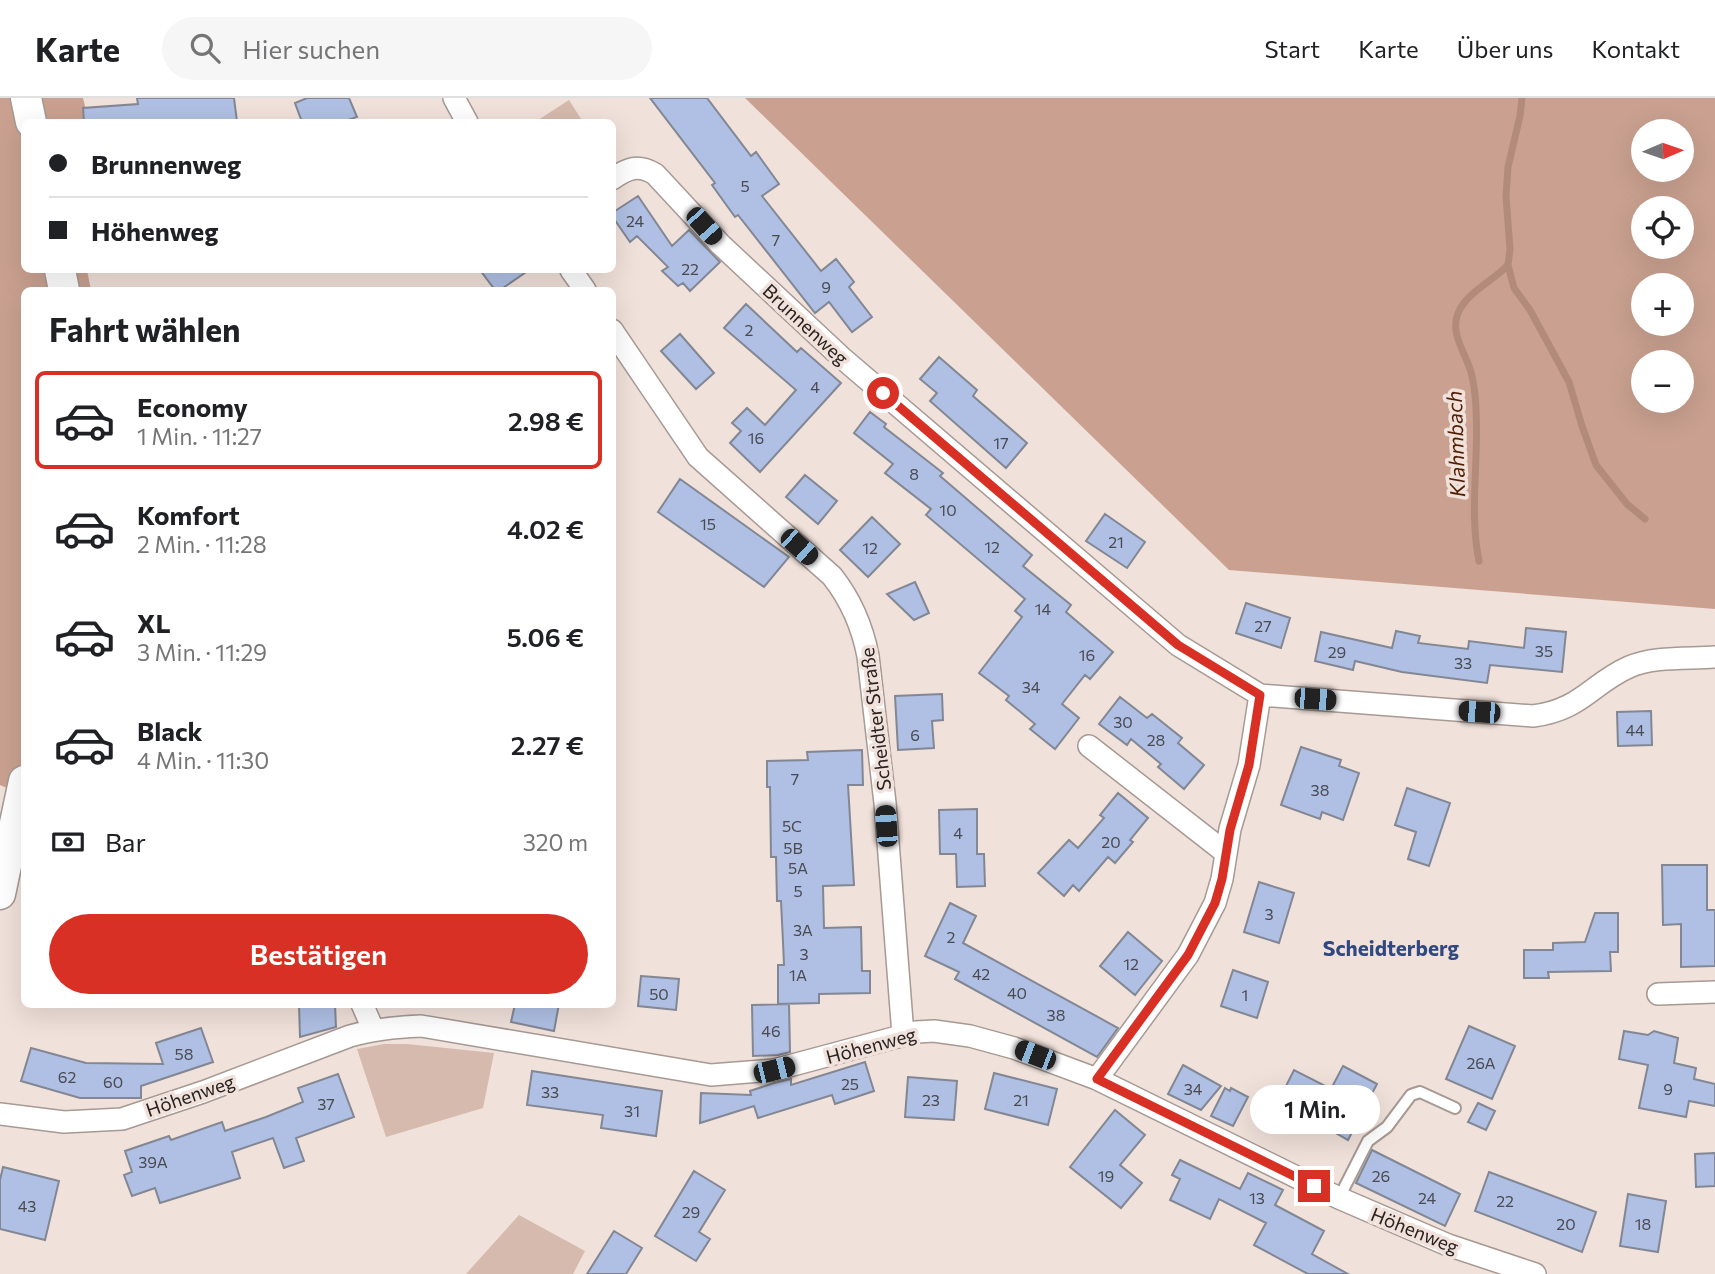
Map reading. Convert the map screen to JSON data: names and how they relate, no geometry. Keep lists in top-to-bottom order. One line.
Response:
{"streets":{"street":["Brunnenweg","Scheidter Straße","Höhenweg"]},"crossings":[["Scheidter Straße","Höhenweg"]],"districts":["Scheidterberg"],"water":["Klahmbach"],"house_numbers":["5","24","7","22","9","2","4","16","17","8","10","15","21","12","12","14","27","35","29","16","33","34","30","44","6","28","7","38","5C","4","20","5B","5A","5","3","3A","2","3","12","42","1A","40","50","1","38","46","58","26A","62","60","25","34","9","33","23","21","37","31","39A","19","26","13","24","22","43","29","20","18"],"north":"right","page":{"header":"Karte","search":"Hier suchen","nav":["Start","Karte","Über uns","Kontakt"],"map_buttons":["+","−"],"banner":["Brunnenweg","Höhenweg"],"heading":"Fahrt wählen","list":[{"name":"Economy","note":"1 Min. · 11:27","value":"2.98 €"},{"name":"Komfort","note":"2 Min. · 11:28","value":"4.02 €"},{"name":"XL","note":"3 Min. · 11:29","value":"5.06 €"},{"name":"Black","note":"4 Min. · 11:30","value":"2.27 €"}],"pay":["Bar","320 m"],"buttons":"Bestätigen","bubble":"1 Min."}}
